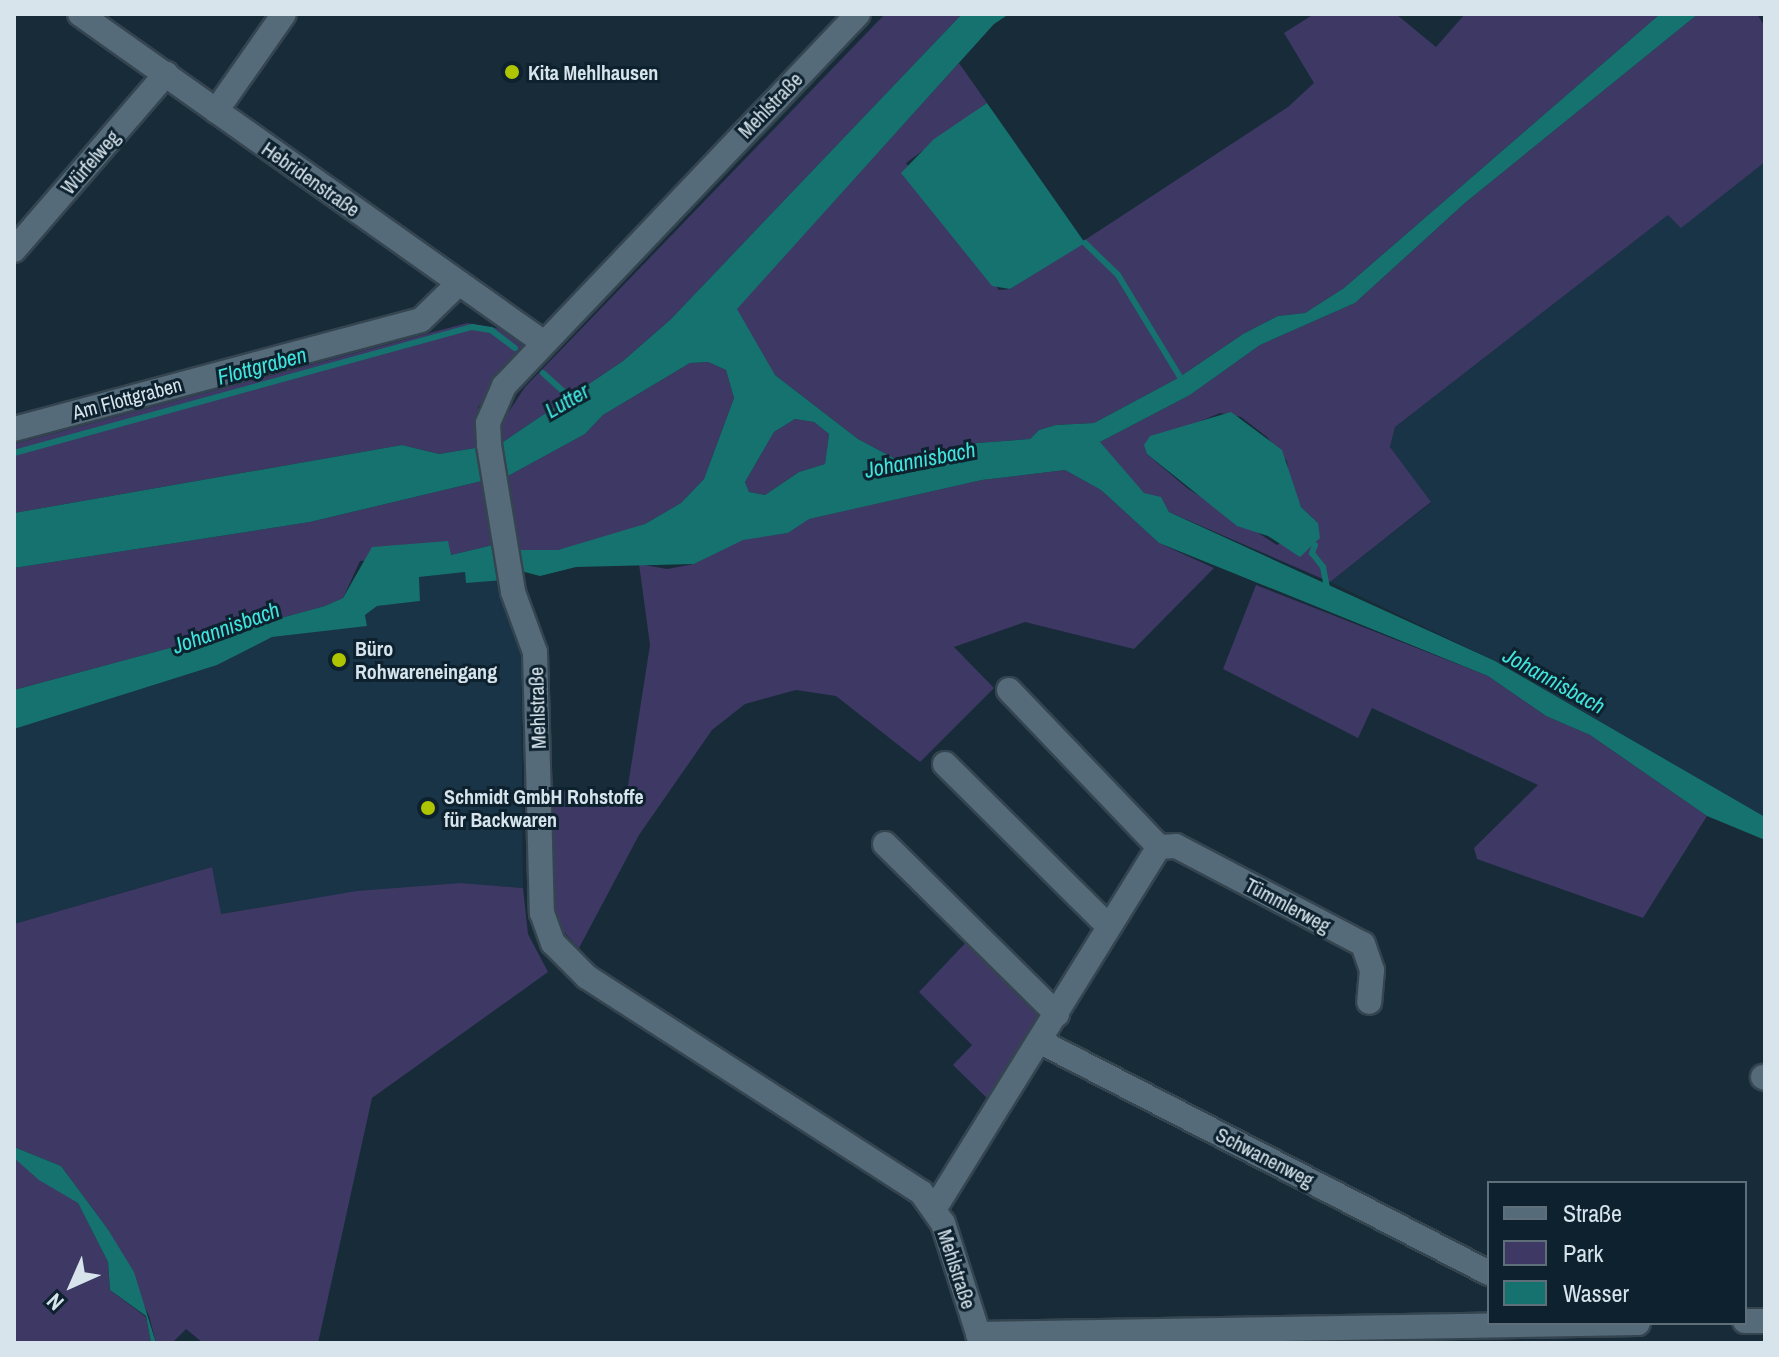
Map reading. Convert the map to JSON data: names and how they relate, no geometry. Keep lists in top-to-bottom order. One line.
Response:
{"streets":{"street":["Mehlstraße","Würfelweg","Hebridenstraße","Am Flottgraben","Tümmlerweg","Schwanenweg"]},"crossings":[["Mehlstraße","Hebridenstraße"],["Würfelweg","Hebridenstraße"],["Hebridenstraße","Am Flottgraben"]],"water":["Flottgraben","Lutter","Johannisbach"],"places":["Kita Mehlhausen","Büro Rohwareneingang","Schmidt GmbH Rohstoffe für Backwaren"],"legend":["Straße","Park","Wasser"],"north":"bottom left"}
